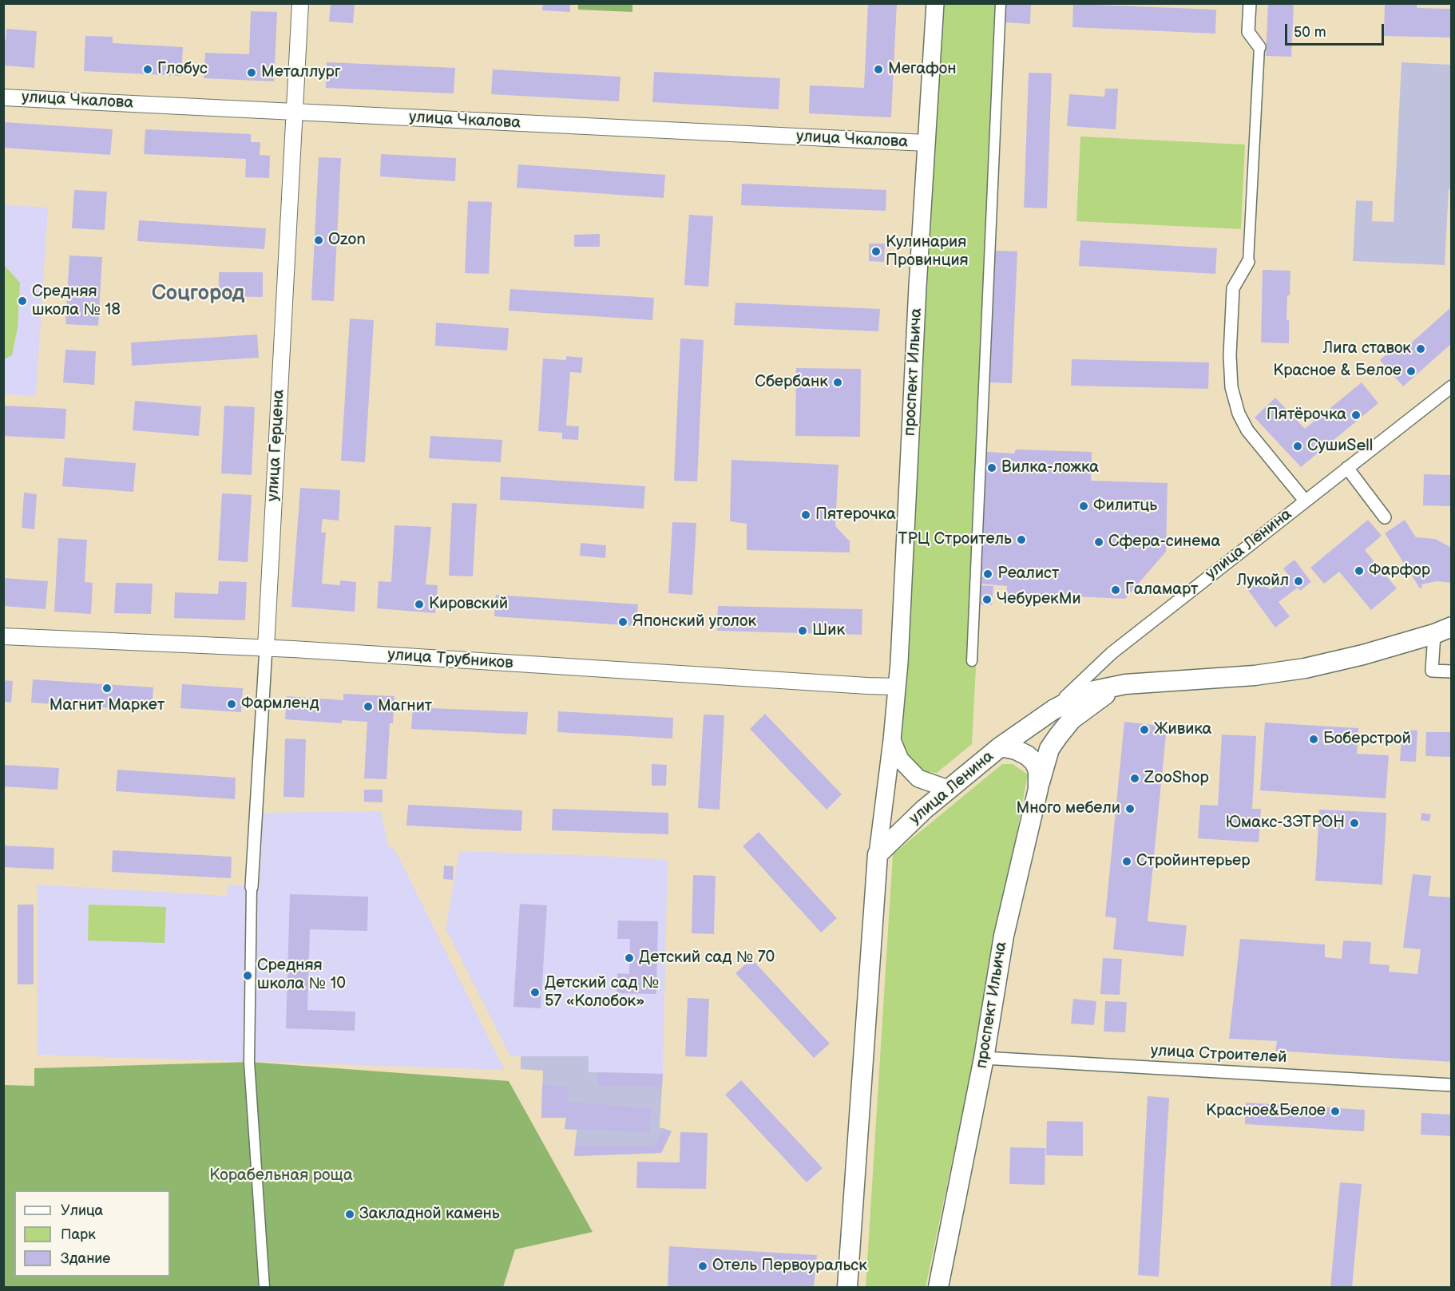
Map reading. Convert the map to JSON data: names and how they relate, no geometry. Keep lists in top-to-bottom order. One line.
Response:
{"streets":{"main road":["проспект Ильича","улица Ленина"],"street":["улица Чкалова","улица Герцена","улица Трубников","улица Строителей"]},"crossings":[["улица Чкалова","проспект Ильича"],["улица Чкалова","улица Герцена"],["проспект Ильича","улица Ленина"],["проспект Ильича","улица Трубников"],["проспект Ильича","улица Строителей"],["улица Герцена","улица Трубников"]],"districts":["Соцгород"],"parks":["Корабельная роща"],"places":["Глобус","Мегафон","Металлург","Ozon","Кулинария Провинция","Средняя школа № 18","Лига ставок","Красное & Белое","Сбербанк","Пятёрочка","СушиSell","Вилка-ложка","Филитць","Пятерочка","ТРЦ Строитель","Сфера-синема","Фарфор","Реалист","Лукойл","Галамарт","ЧебурекМи","Кировский","Японский уголок","Шик","Магнит Маркет","Фармленд","Магнит","Живика","Боберстрой","ZooShop","Много мебели","Юмакс-ЗЭТРОН","Стройинтерьер","Детский сад № 70","Средняя школа № 10","Детский сад № 57 «Колобок»","Красное&Белое","Закладной камень","Отель Первоуральск"],"legend":["Улица","Парк","Здание"],"scale_bar":"50 m"}
